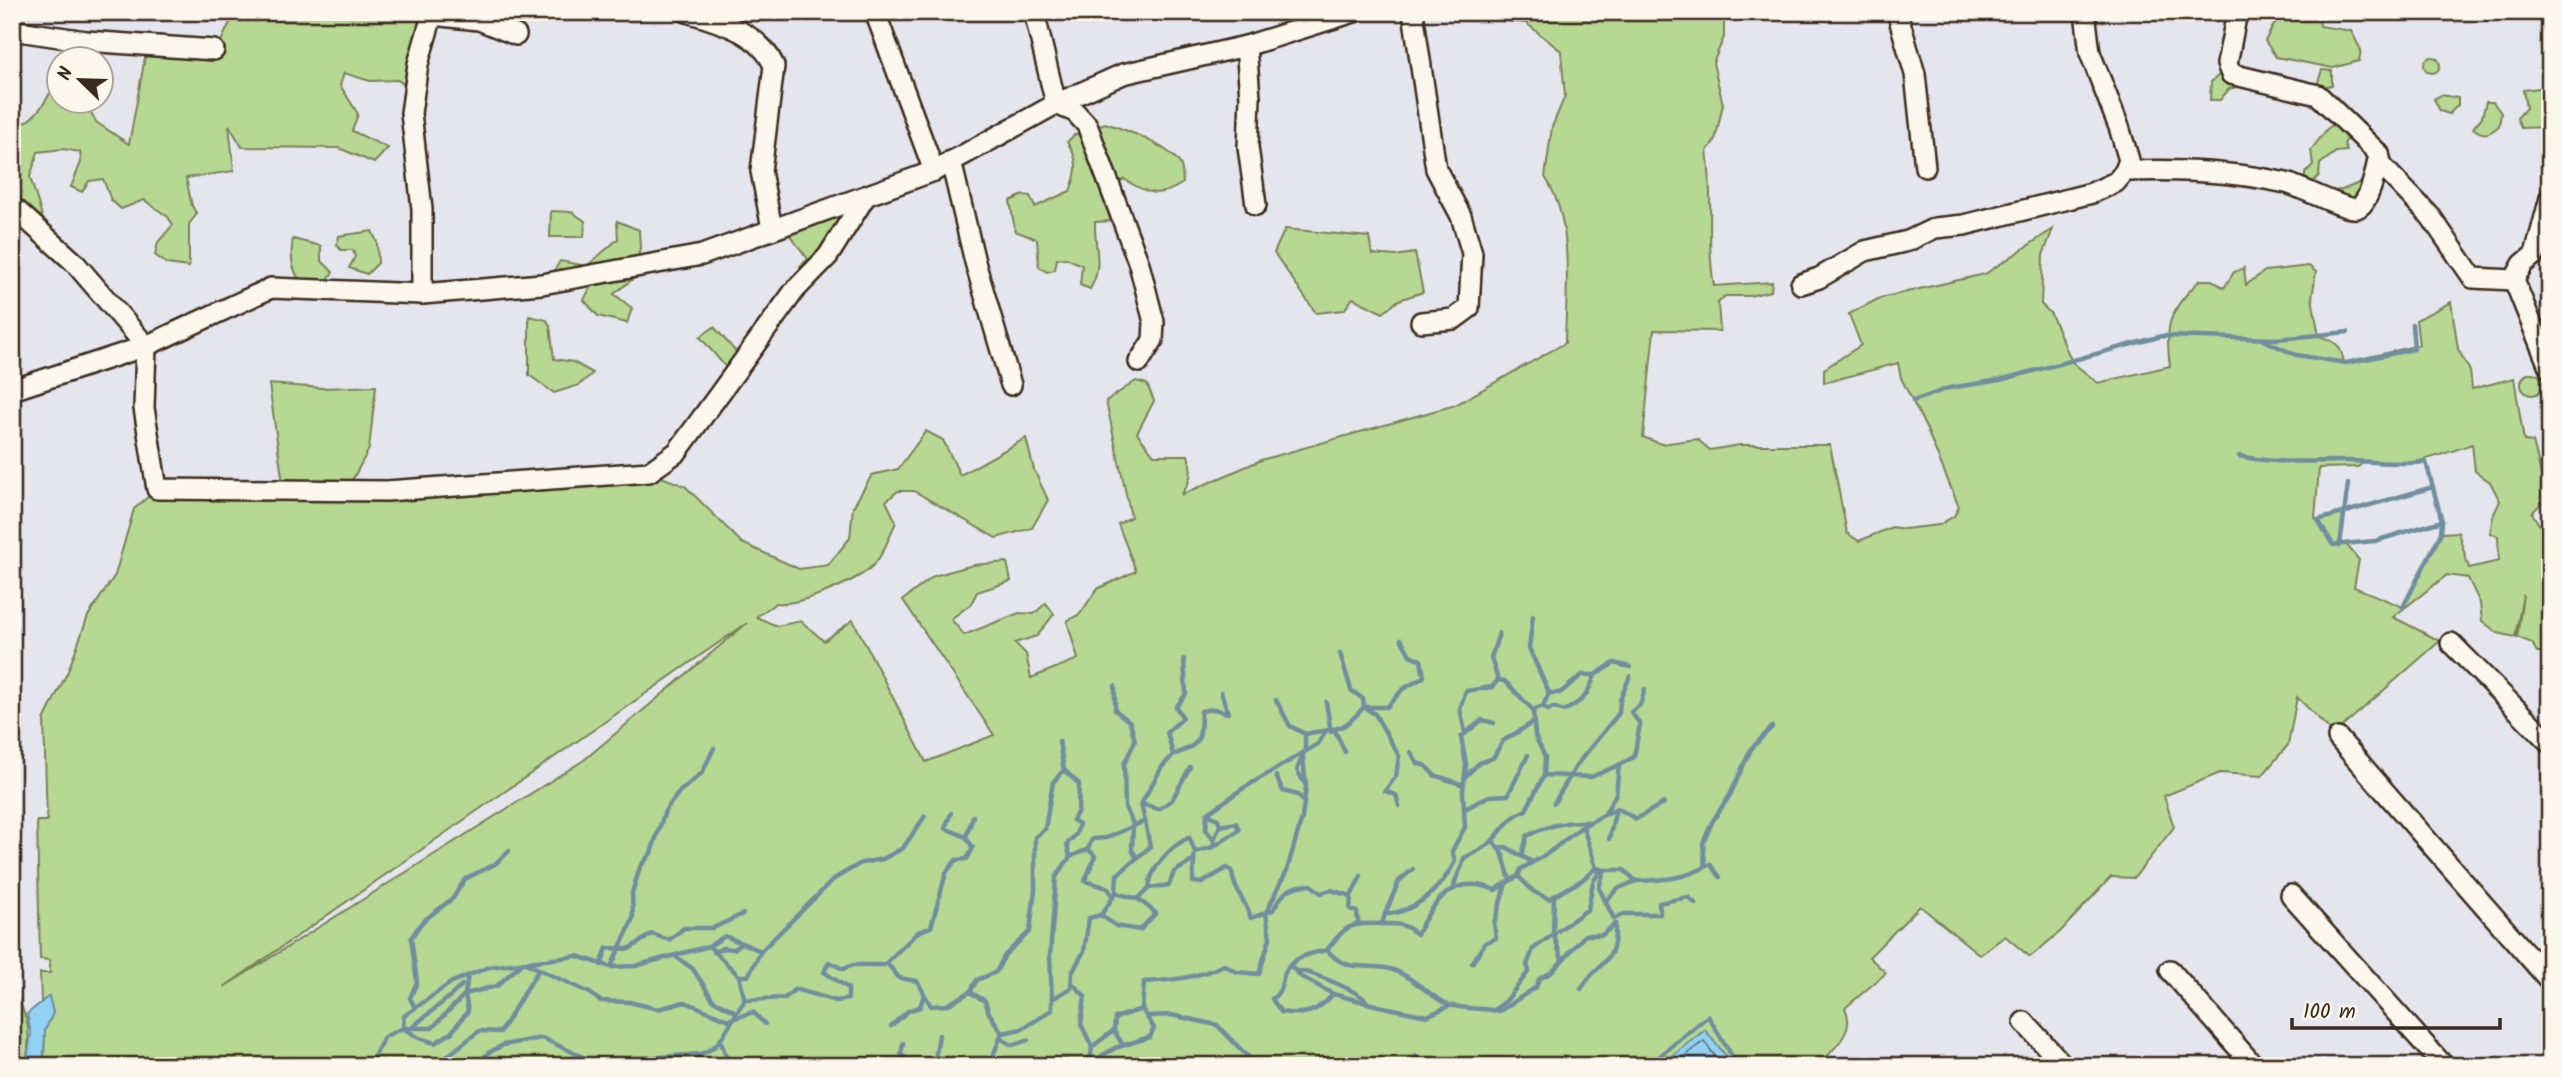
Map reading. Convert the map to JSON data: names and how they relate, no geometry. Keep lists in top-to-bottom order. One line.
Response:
{"scale_bar":"100 m","north":"top left"}
